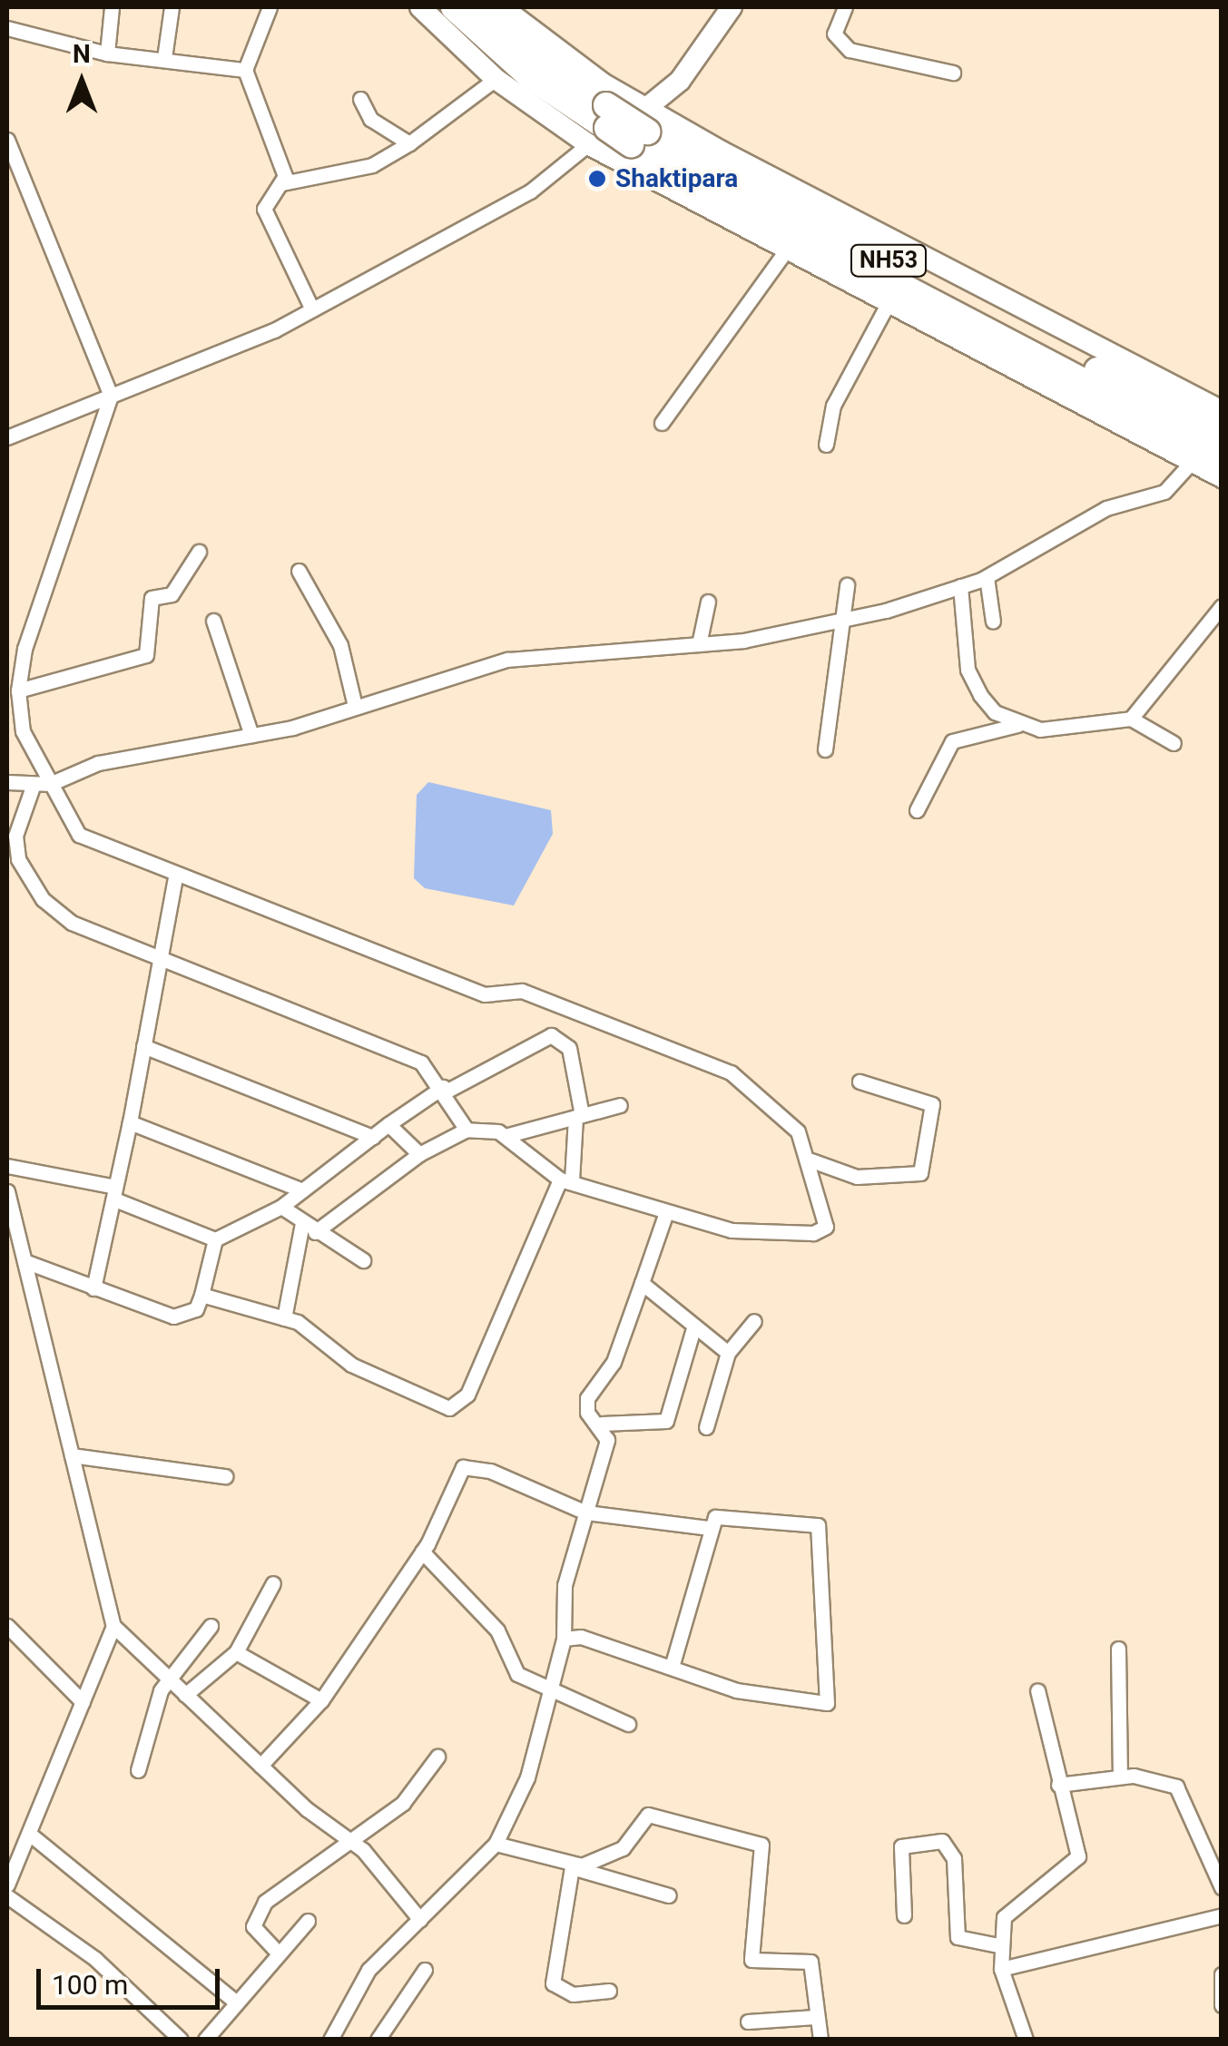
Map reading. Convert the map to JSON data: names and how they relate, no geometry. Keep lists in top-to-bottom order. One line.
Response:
{"streets":{"highway":["NH53"]},"places":["Shaktipara"],"scale_bar":"100 m","north":"top"}
